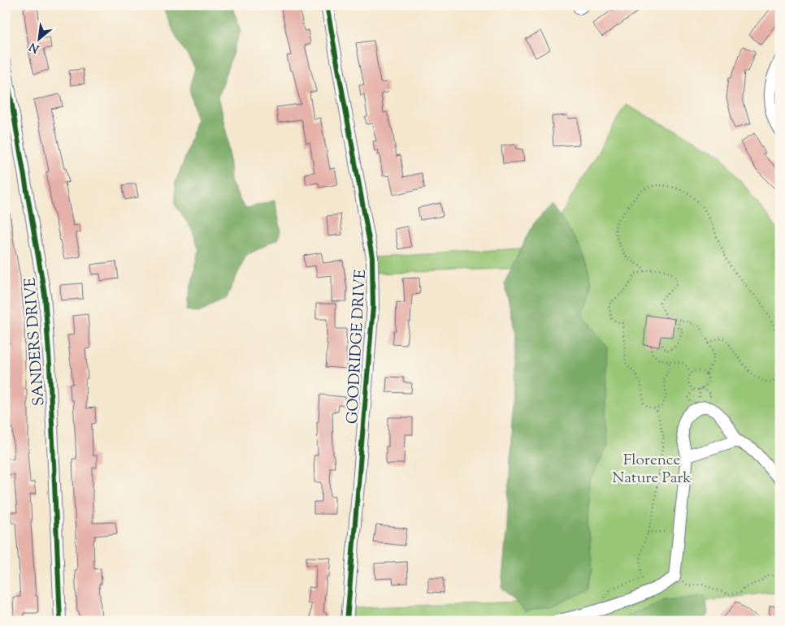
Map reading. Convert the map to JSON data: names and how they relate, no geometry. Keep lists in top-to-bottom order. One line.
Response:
{"streets":{"street":["SANDERS DRIVE","GOODRIDGE DRIVE"]},"parks":["Florence Nature Park"],"north":"bottom left"}
